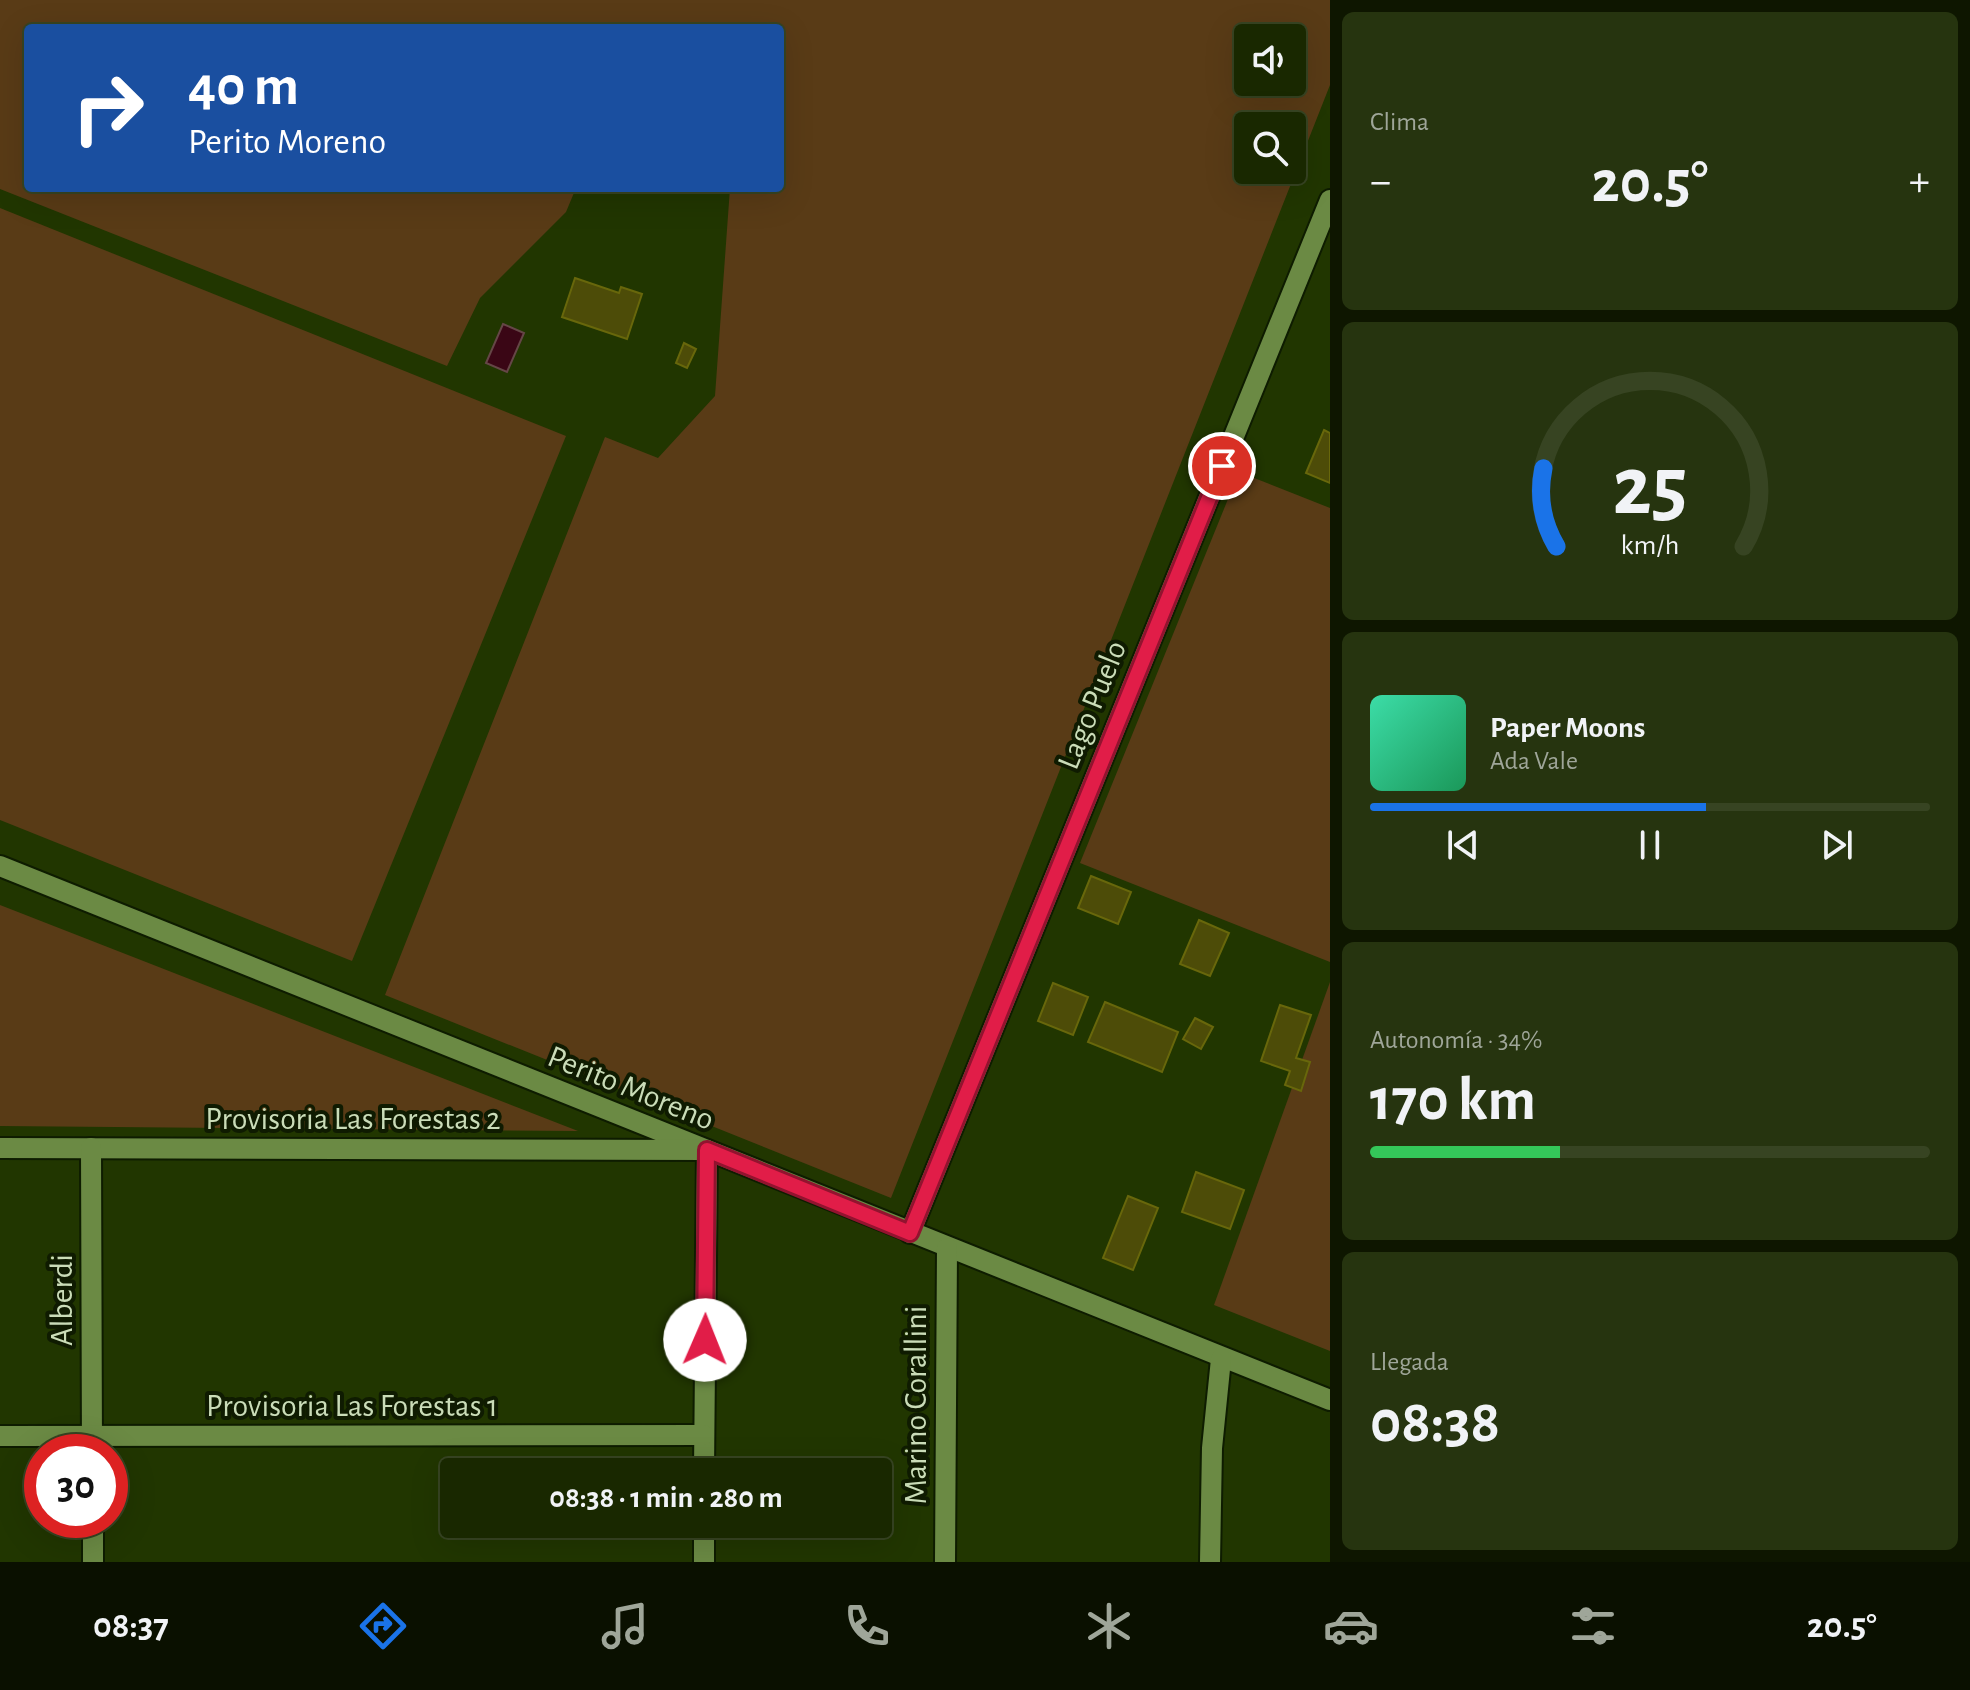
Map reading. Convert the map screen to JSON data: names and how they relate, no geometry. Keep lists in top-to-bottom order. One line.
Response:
{"streets":{"street":["Lago Puelo","Perito Moreno","Provisoria Las Forestas 2","Alberdi","Marino Corallini","Provisoria Las Forestas 1"]},"crossings":[["Lago Puelo","Perito Moreno"],["Perito Moreno","Provisoria Las Forestas 2"],["Perito Moreno","Marino Corallini"],["Provisoria Las Forestas 2","Alberdi"]],"page":{"tile":["Clima",["Autonomía · 34%","170 km"],["Llegada","08:38"]],"turn":["40 m","Perito Moreno"],"heat":["−","20.5°","+"],"song":["Paper Moons","Ada Vale"],"limit":"30","trip":"08:38 · 1 min · 280 m","tabs":["08:37","20.5°"],"gauge":["25","km/h"]}}
